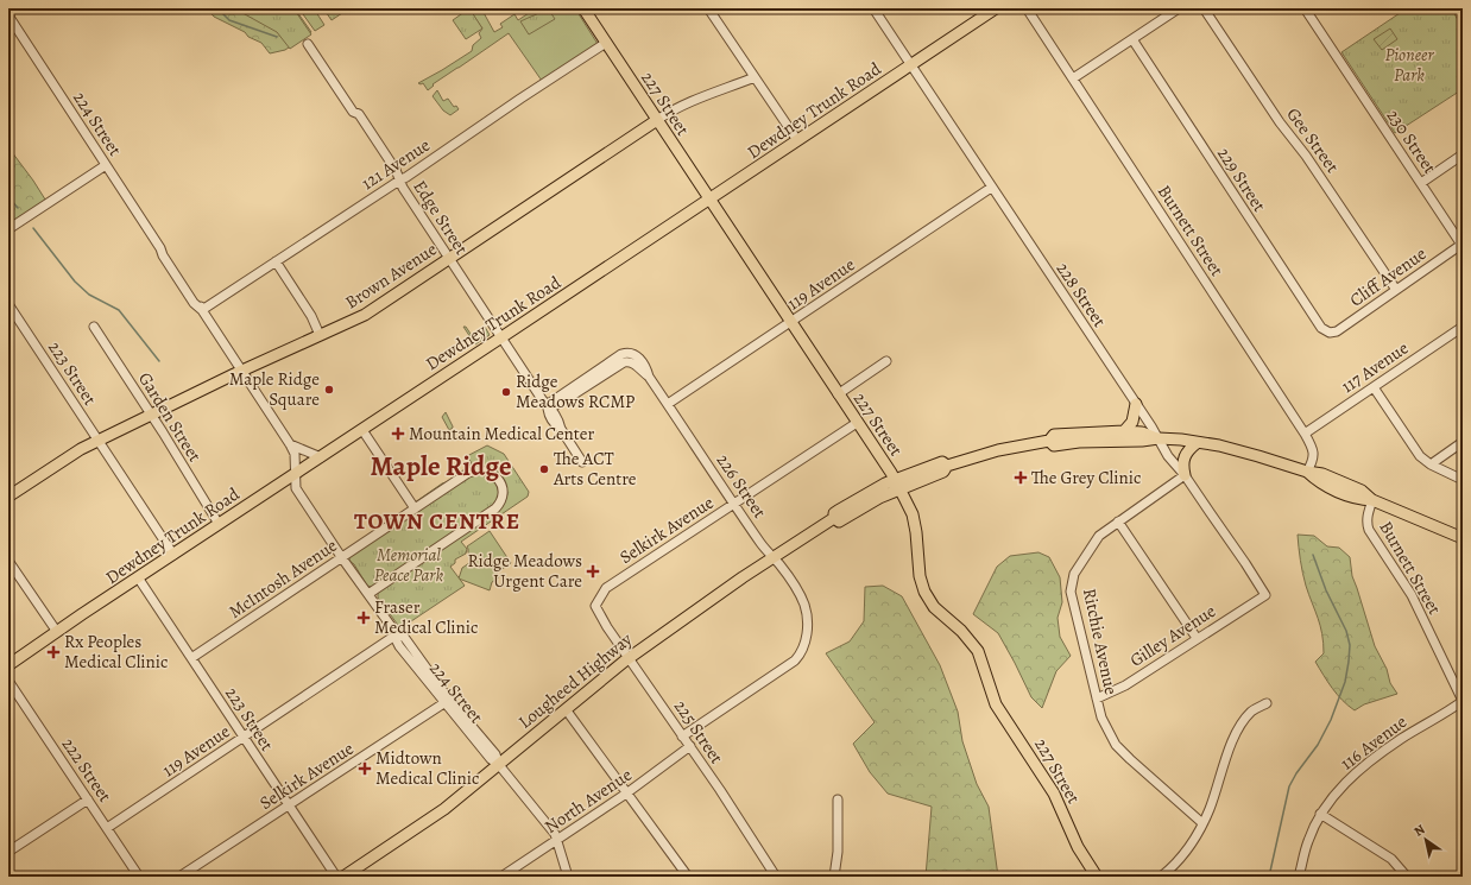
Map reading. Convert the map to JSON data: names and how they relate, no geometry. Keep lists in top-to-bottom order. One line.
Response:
{"streets":{"main road":["227 Street","Dewdney Trunk Road","Brown Avenue","Lougheed Highway"],"street":["224 Street","Gee Street","230 Street","121 Avenue","229 Street","Edge Street","Burnett Street","Cliff Avenue","119 Avenue","228 Street","117 Avenue","223 Street","Garden Street","226 Street","Selkirk Avenue","McIntosh Avenue","Gilley Avenue","Ritchie Avenue","225 Street","116 Avenue","222 Street","North Avenue"]},"crossings":[["227 Street","Dewdney Trunk Road"],["227 Street","121 Avenue"],["227 Street","Brown Avenue"],["227 Street","119 Avenue"],["227 Street","Selkirk Avenue"],["227 Street","Lougheed Highway"],["Dewdney Trunk Road","224 Street"],["Dewdney Trunk Road","Edge Street"],["Dewdney Trunk Road","228 Street"],["Dewdney Trunk Road","223 Street"],["Dewdney Trunk Road","Garden Street"],["224 Street","121 Avenue"],["224 Street","Brown Avenue"],["224 Street","119 Avenue"],["224 Street","Selkirk Avenue"],["224 Street","McIntosh Avenue"],["224 Street","Lougheed Highway"],["224 Street","North Avenue"],["Gee Street","Cliff Avenue"],["230 Street","Cliff Avenue"],["121 Avenue","Edge Street"],["229 Street","Cliff Avenue"],["Edge Street","Brown Avenue"],["Edge Street","226 Street"],["Burnett Street","117 Avenue"],["Burnett Street","Lougheed Highway"],["Burnett Street","116 Avenue"],["Brown Avenue","223 Street"],["Brown Avenue","Garden Street"],["119 Avenue","228 Street"],["119 Avenue","223 Street"],["119 Avenue","226 Street"],["119 Avenue","222 Street"],["228 Street","Gilley Avenue"],["228 Street","Ritchie Avenue"],["228 Street","Lougheed Highway"],["223 Street","Selkirk Avenue"],["223 Street","McIntosh Avenue"],["226 Street","Selkirk Avenue"],["226 Street","Lougheed Highway"],["226 Street","225 Street"],["Selkirk Avenue","225 Street"],["Gilley Avenue","Ritchie Avenue"],["Lougheed Highway","225 Street"],["225 Street","North Avenue"]],"districts":["Maple Ridge","TOWN CENTRE"],"parks":["Pioneer Park","Memorial Peace Park"],"places":{"other":["Maple Ridge Square","Ridge Meadows RCMP","The ACT Arts Centre"],"health":["Mountain Medical Center","The Grey Clinic","Ridge Meadows Urgent Care","Fraser Medical Clinic","Rx Peoples Medical Clinic","Midtown Medical Clinic"]},"north":"top left"}
